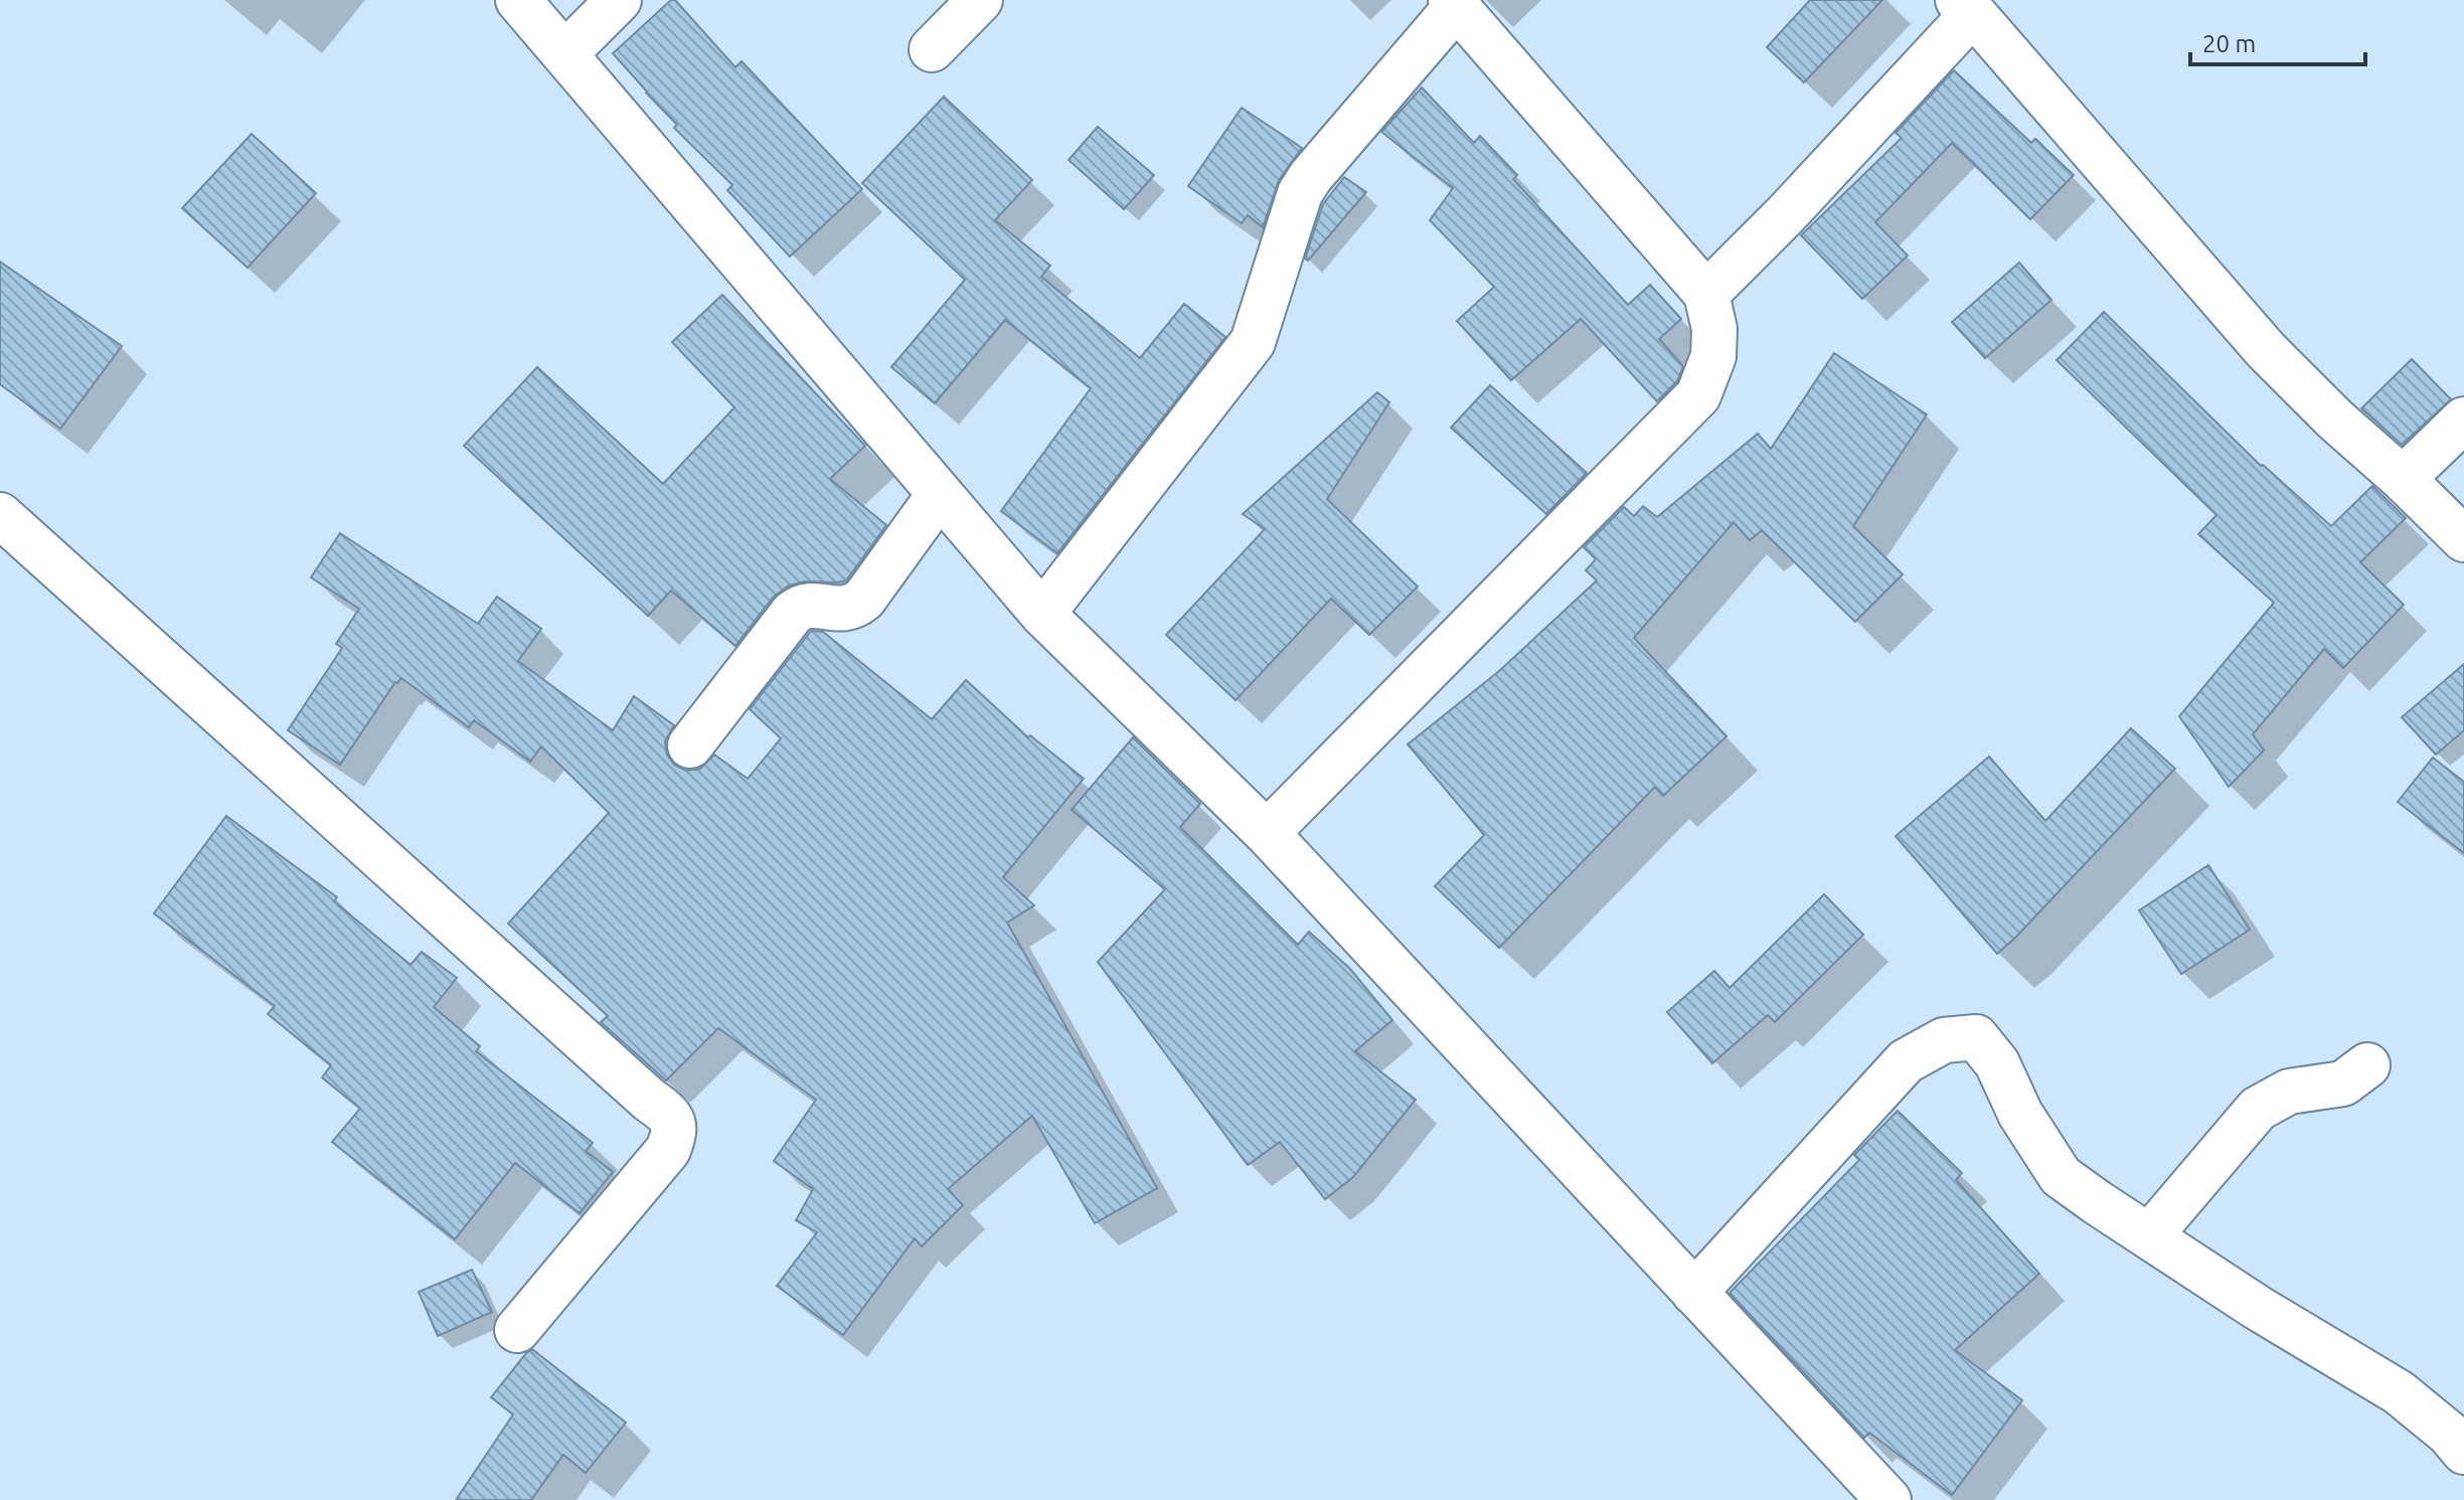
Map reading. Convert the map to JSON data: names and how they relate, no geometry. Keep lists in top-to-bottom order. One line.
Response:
{"scale_bar":"20 m"}
